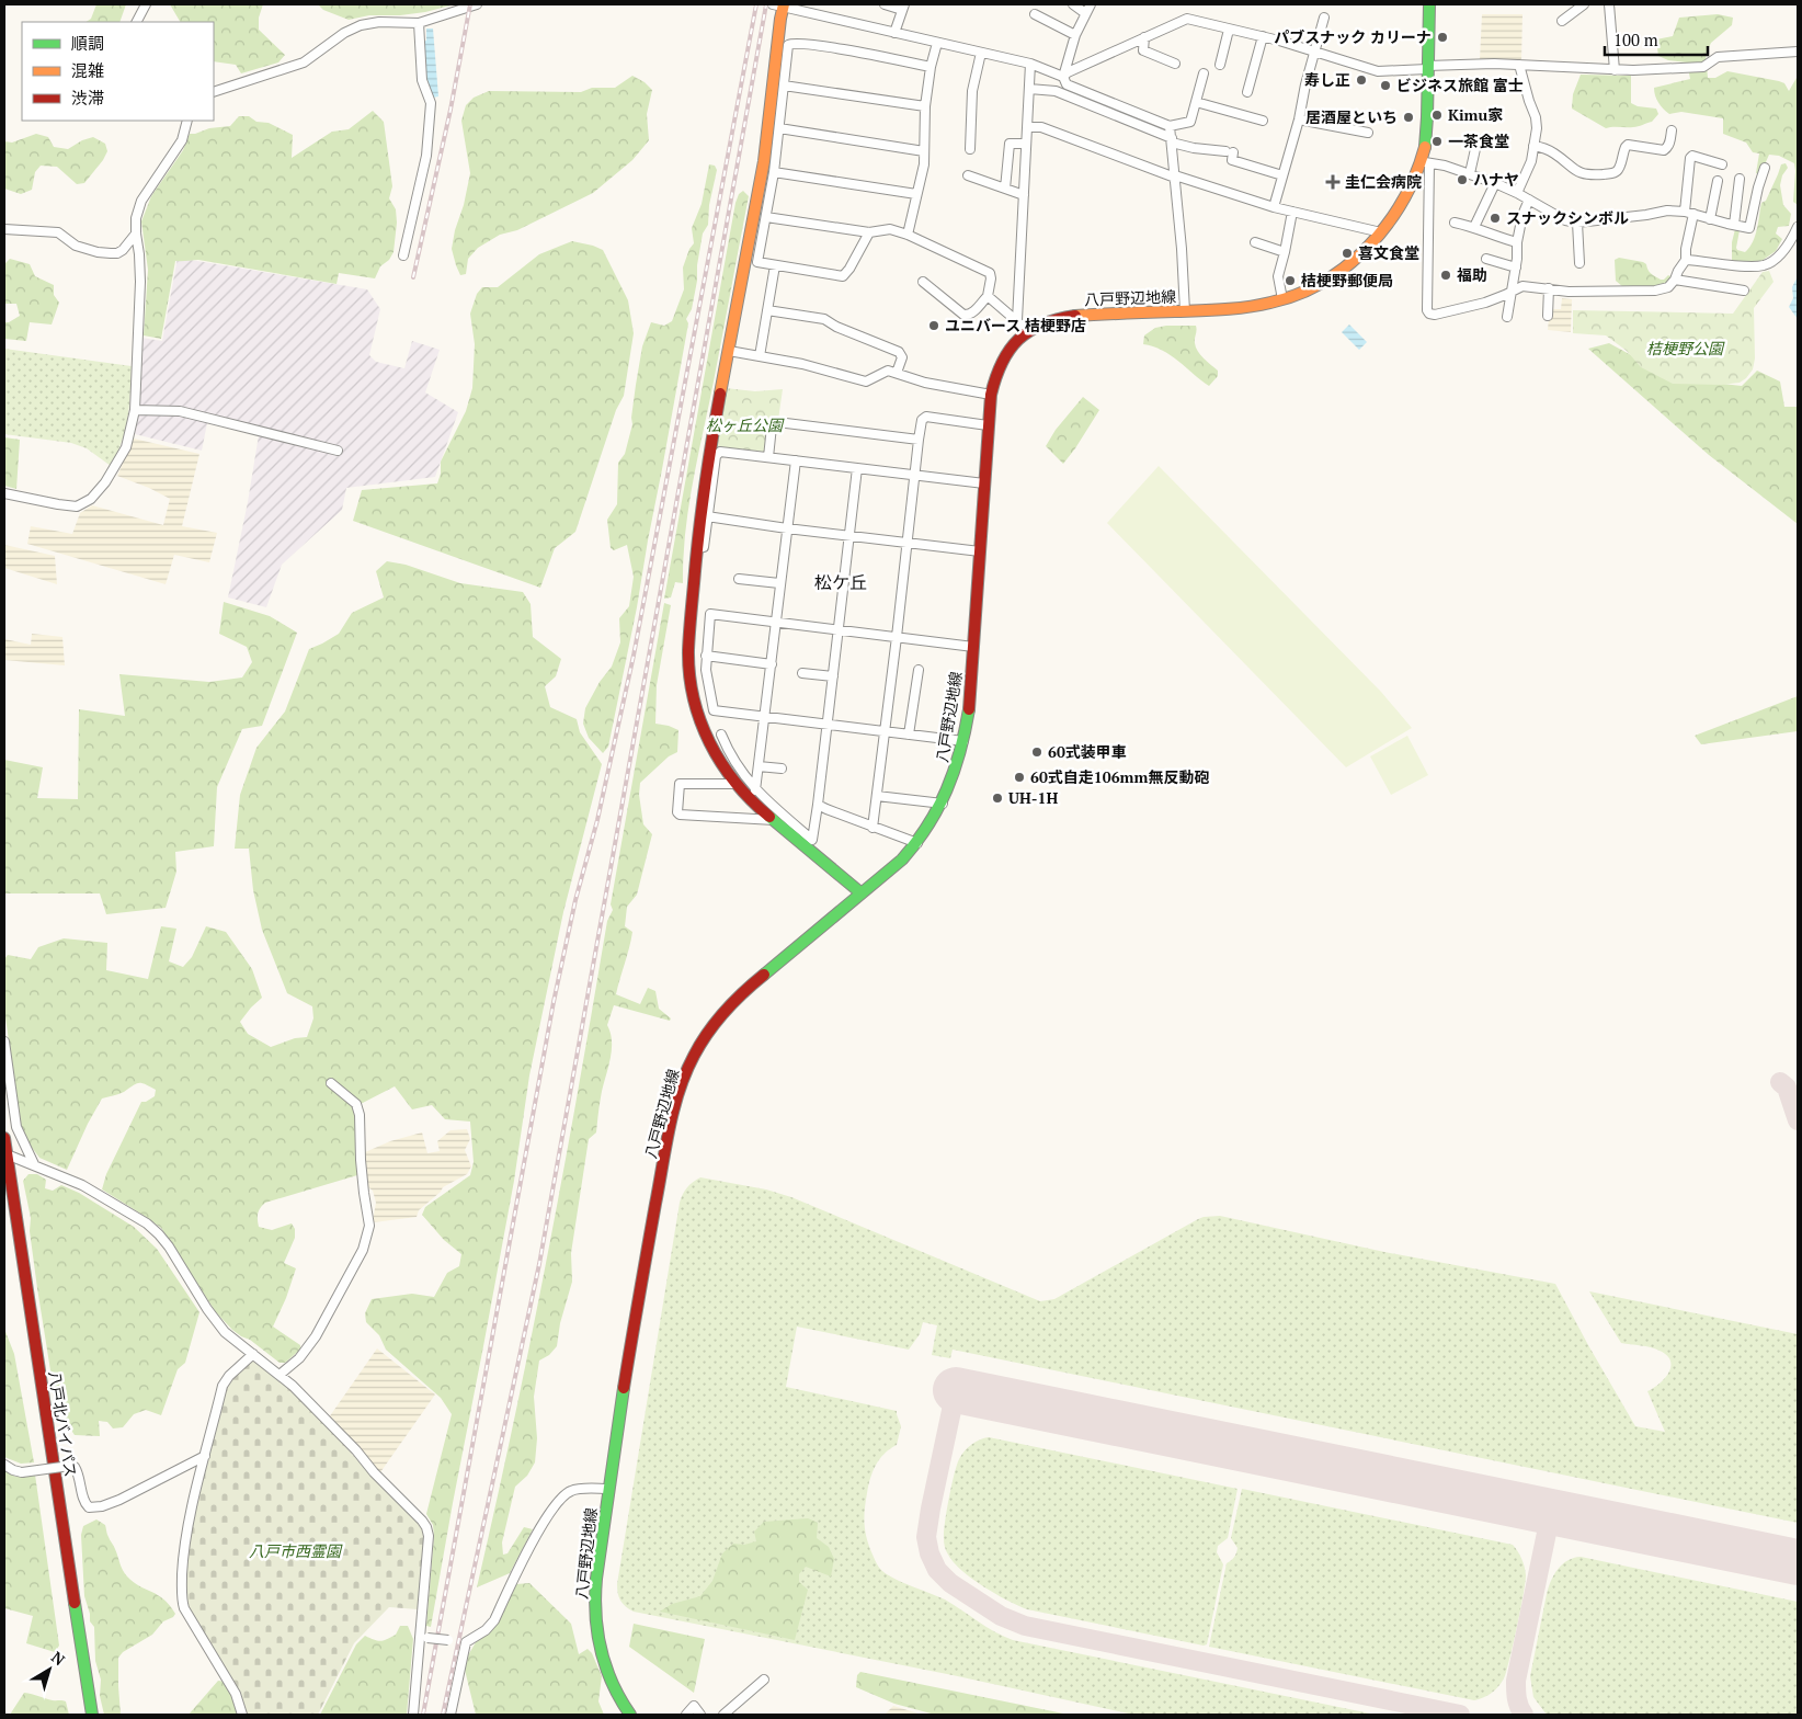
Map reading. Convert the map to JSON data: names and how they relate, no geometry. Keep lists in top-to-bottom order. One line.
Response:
{"streets":{"main road":["八戸野辺地線","八戸北バイパス"]},"districts":["松ケ丘"],"parks":["桔梗野公園","松ヶ丘公園","八戸市西霊園"],"places":{"other":["パブスナック カリーナ","寿し正","ビジネス旅館 富士","Kimu家","居酒屋といち","一茶食堂","ハナヤ","スナックシンボル","喜文食堂","福助","桔梗野郵便局","ユニバース 桔梗野店","60式装甲車","60式自走106mm無反動砲","UH-1H"],"health":["圭仁会病院"]},"legend":["順調","混雑","渋滞"],"scale_bar":"100 m","north":"top right"}
